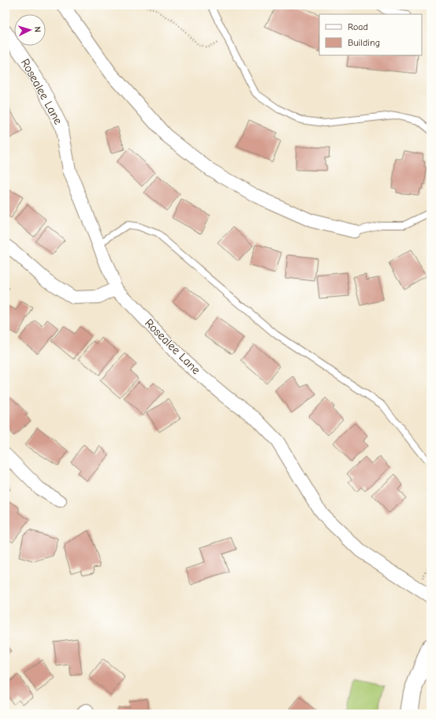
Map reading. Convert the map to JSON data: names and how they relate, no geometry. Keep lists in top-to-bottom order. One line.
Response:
{"streets":{"street":["Rosealee Lane"]},"legend":["Road","Building"],"north":"right"}
